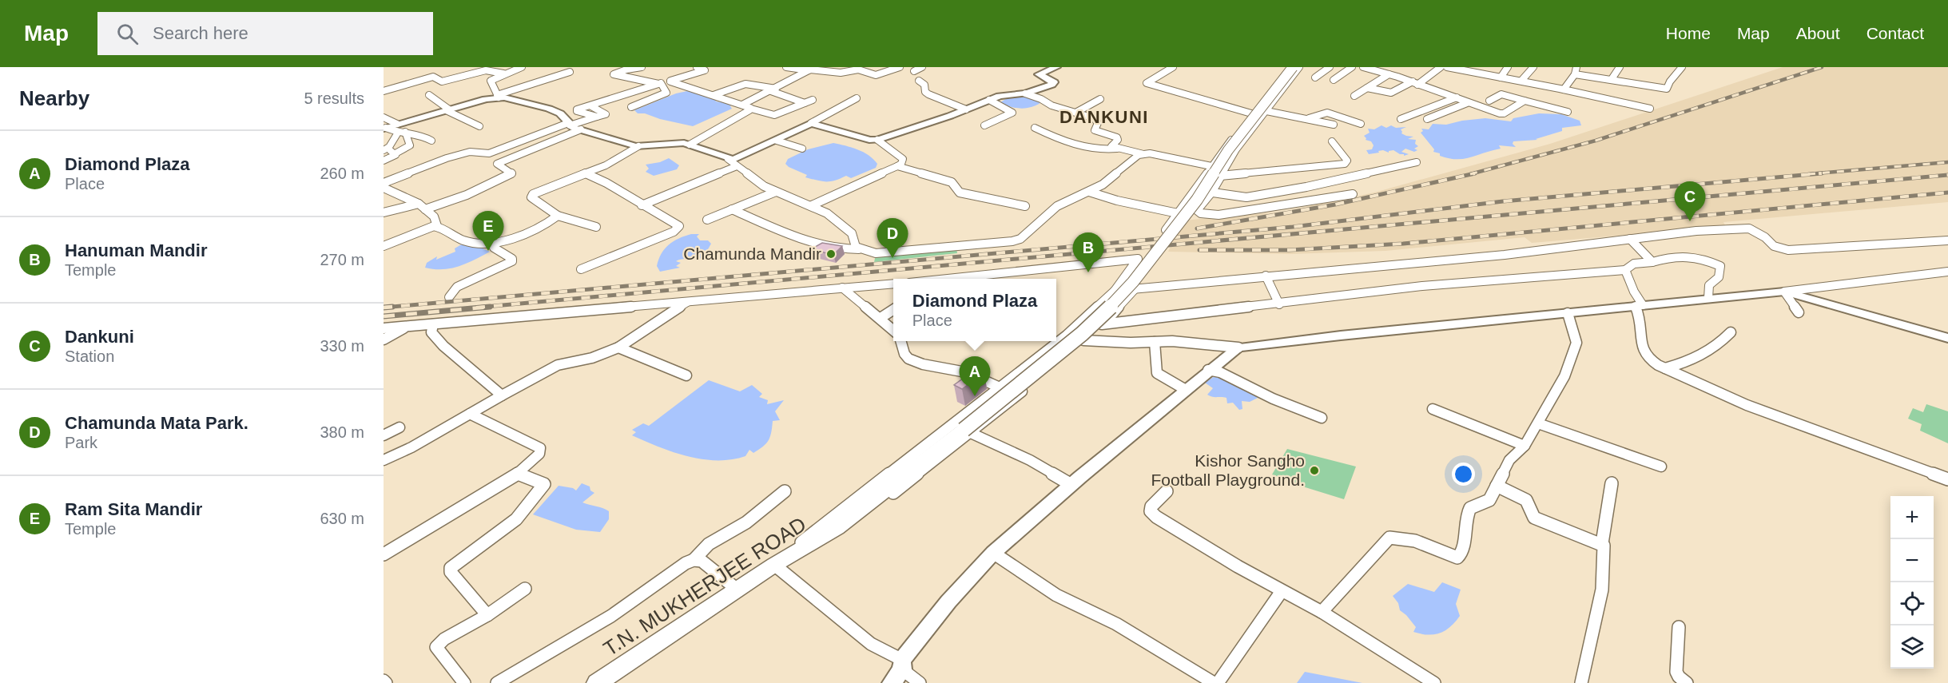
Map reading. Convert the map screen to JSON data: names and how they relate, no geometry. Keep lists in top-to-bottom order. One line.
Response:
{"streets":{"main road":["T.N. MUKHERJEE ROAD"]},"districts":["DANKUNI"],"places":["Chamunda Mandir","Kishor Sangho Football Playground."],"page":{"header":"Map","search":"Search here","nav":["Home","Map","About","Contact"],"heading":["Nearby","5 results"],"list":[{"mark":"A","name":"Diamond Plaza","note":"Place","value":"260 m"},{"mark":"B","name":"Hanuman Mandir","note":"Temple","value":"270 m"},{"mark":"C","name":"Dankuni","note":"Station","value":"330 m"},{"mark":"D","name":"Chamunda Mata Park.","note":"Park","value":"380 m"},{"mark":"E","name":"Ram Sita Mandir","note":"Temple","value":"630 m"}],"pins":["C","E","D","B","A"],"popup":["Diamond Plaza","Place"],"map_buttons":["+","−"]}}
